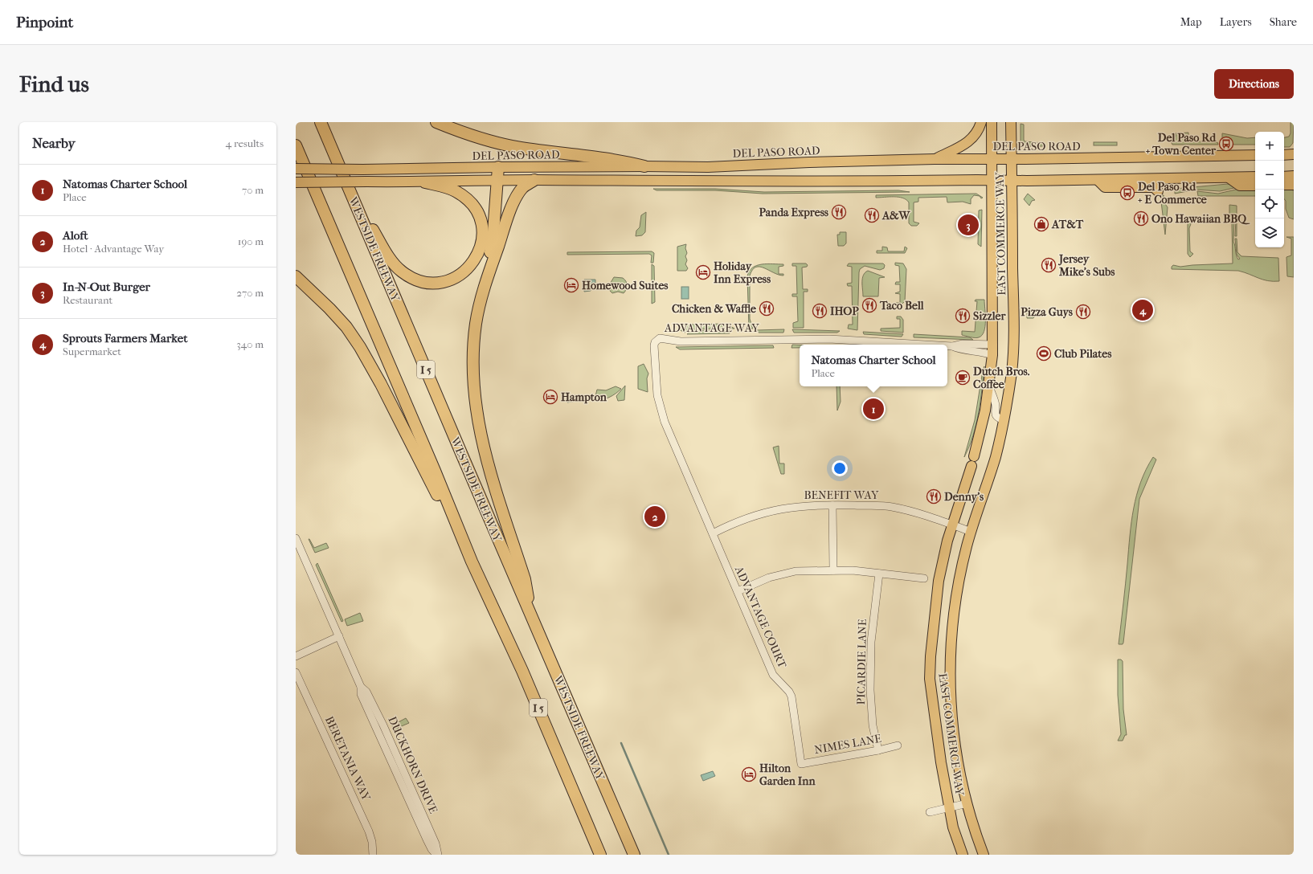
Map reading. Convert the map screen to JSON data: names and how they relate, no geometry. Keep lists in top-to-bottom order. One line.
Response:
{"streets":{"highway":["WESTSIDE FREEWAY","I 5"],"main road":["DEL PASO ROAD","EAST COMMERCE WAY"],"street":["ADVANTAGE WAY","BENEFIT WAY","ADVANTAGE COURT","PICARDIE LANE","NIMES LANE","BERETANIA WAY","DUCKHORN DRIVE"]},"crossings":[["DEL PASO ROAD","EAST COMMERCE WAY"],["EAST COMMERCE WAY","ADVANTAGE WAY"],["EAST COMMERCE WAY","BENEFIT WAY"],["ADVANTAGE WAY","BENEFIT WAY"],["ADVANTAGE WAY","ADVANTAGE COURT"],["BENEFIT WAY","ADVANTAGE COURT"],["ADVANTAGE COURT","NIMES LANE"],["PICARDIE LANE","NIMES LANE"]],"places":{"bus stop":["Del Paso Rd + Town Center","Del Paso Rd + E Commerce"],"restaurant":["Panda Express","A&W","Ono Hawaiian BBQ","Jersey Mike's Subs","Taco Bell","Chicken & Waffle","IHOP","Pizza Guys","Sizzler","Denny's"],"shop":["AT&T"],"hotel":["Holiday Inn Express","Homewood Suites","Hampton","Hilton Garden Inn"],"sports":["Club Pilates"],"cafe":["Dutch Bros. Coffee"]},"page":{"header":"Pinpoint","nav":["Map","Layers","Share"],"buttons":"Directions","title":"Find us","heading":["Nearby","4 results"],"map_buttons":["+","−"],"list":[{"mark":"1","name":"Natomas Charter School","note":"Place","value":"70 m"},{"mark":"2","name":"Aloft","note":"Hotel · Advantage Way","value":"190 m"},{"mark":"3","name":"In-N-Out Burger","note":"Restaurant","value":"270 m"},{"mark":"4","name":"Sprouts Farmers Market","note":"Supermarket","value":"340 m"}],"pins":["3","4","1","2"],"popup":["Natomas Charter School","Place"]}}
